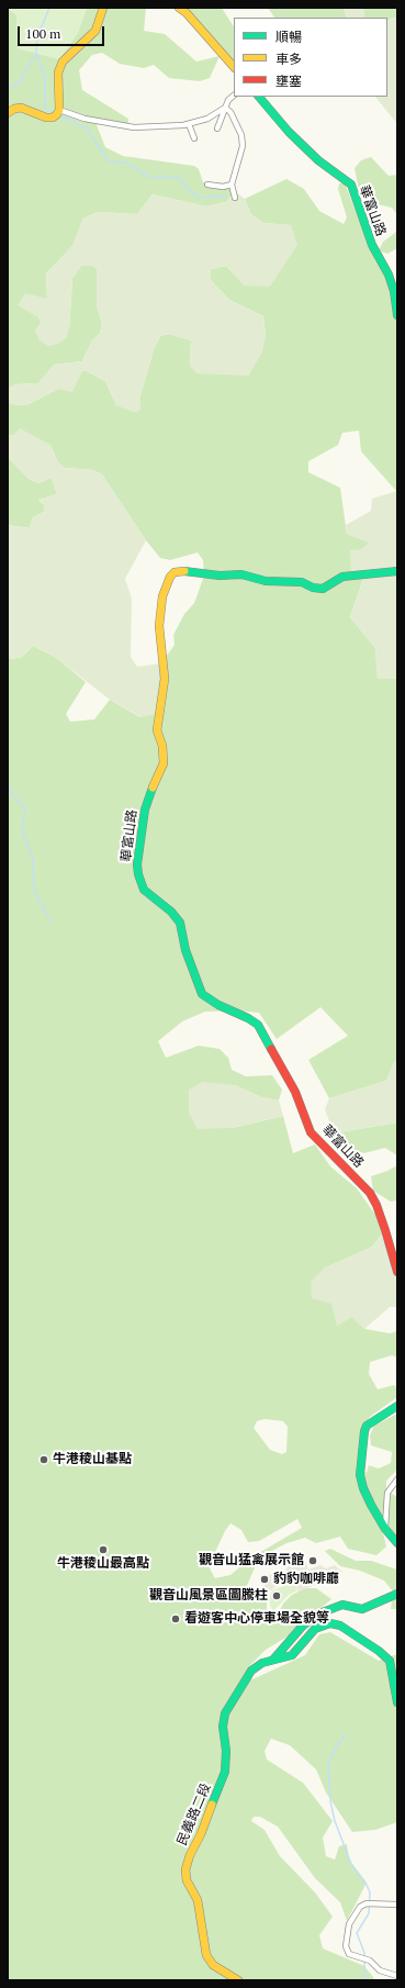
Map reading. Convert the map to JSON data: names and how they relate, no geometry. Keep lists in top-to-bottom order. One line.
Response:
{"streets":{"street":["華富山路","民義路二段"]},"places":["牛港稜山基點","牛港稜山最高點","觀音山猛禽展示館","豹豹咖啡廳","觀音山風景區圖騰柱","看遊客中心停車場全貌等"],"legend":["順暢","車多","壅塞"],"scale_bar":"100 m"}
